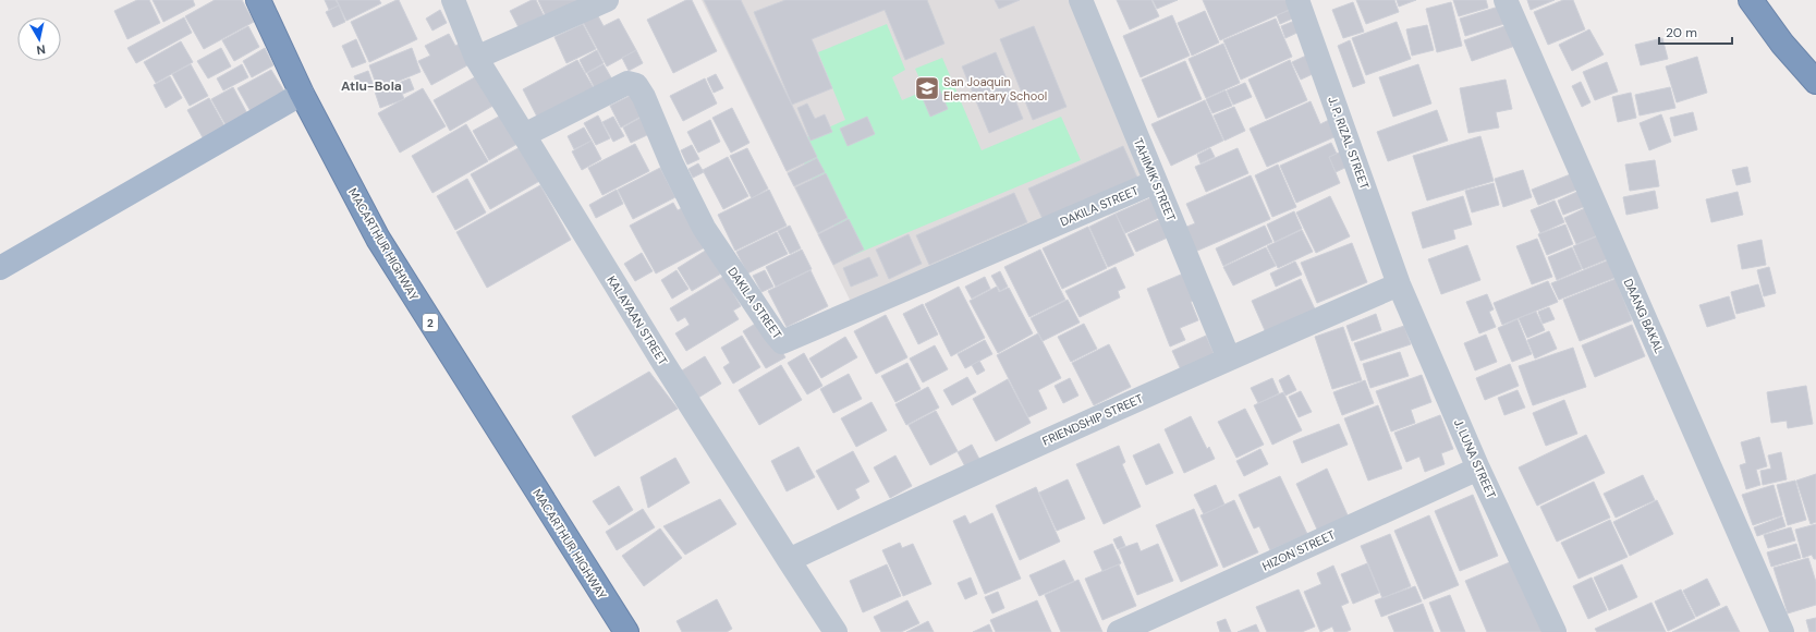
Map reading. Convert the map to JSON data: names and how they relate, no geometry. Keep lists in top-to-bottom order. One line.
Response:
{"streets":{"highway":["MACARTHUR HIGHWAY","2"],"street":["J. P. RIZAL STREET","TAHIMIK STREET","DAKILA STREET","DAANG BAKAL","KALAYAAN STREET","FRIENDSHIP STREET","J. LUNA STREET","HIZON STREET"]},"crossings":[["J. P. RIZAL STREET","FRIENDSHIP STREET"],["J. P. RIZAL STREET","J. LUNA STREET"],["TAHIMIK STREET","DAKILA STREET"],["TAHIMIK STREET","FRIENDSHIP STREET"],["DAKILA STREET","KALAYAAN STREET"],["KALAYAAN STREET","FRIENDSHIP STREET"],["FRIENDSHIP STREET","J. LUNA STREET"],["J. LUNA STREET","HIZON STREET"]],"districts":["Atlu-Bola"],"places":{"school or university":["San Joaquin Elementary School"]},"scale_bar":"20 m","north":"bottom"}
